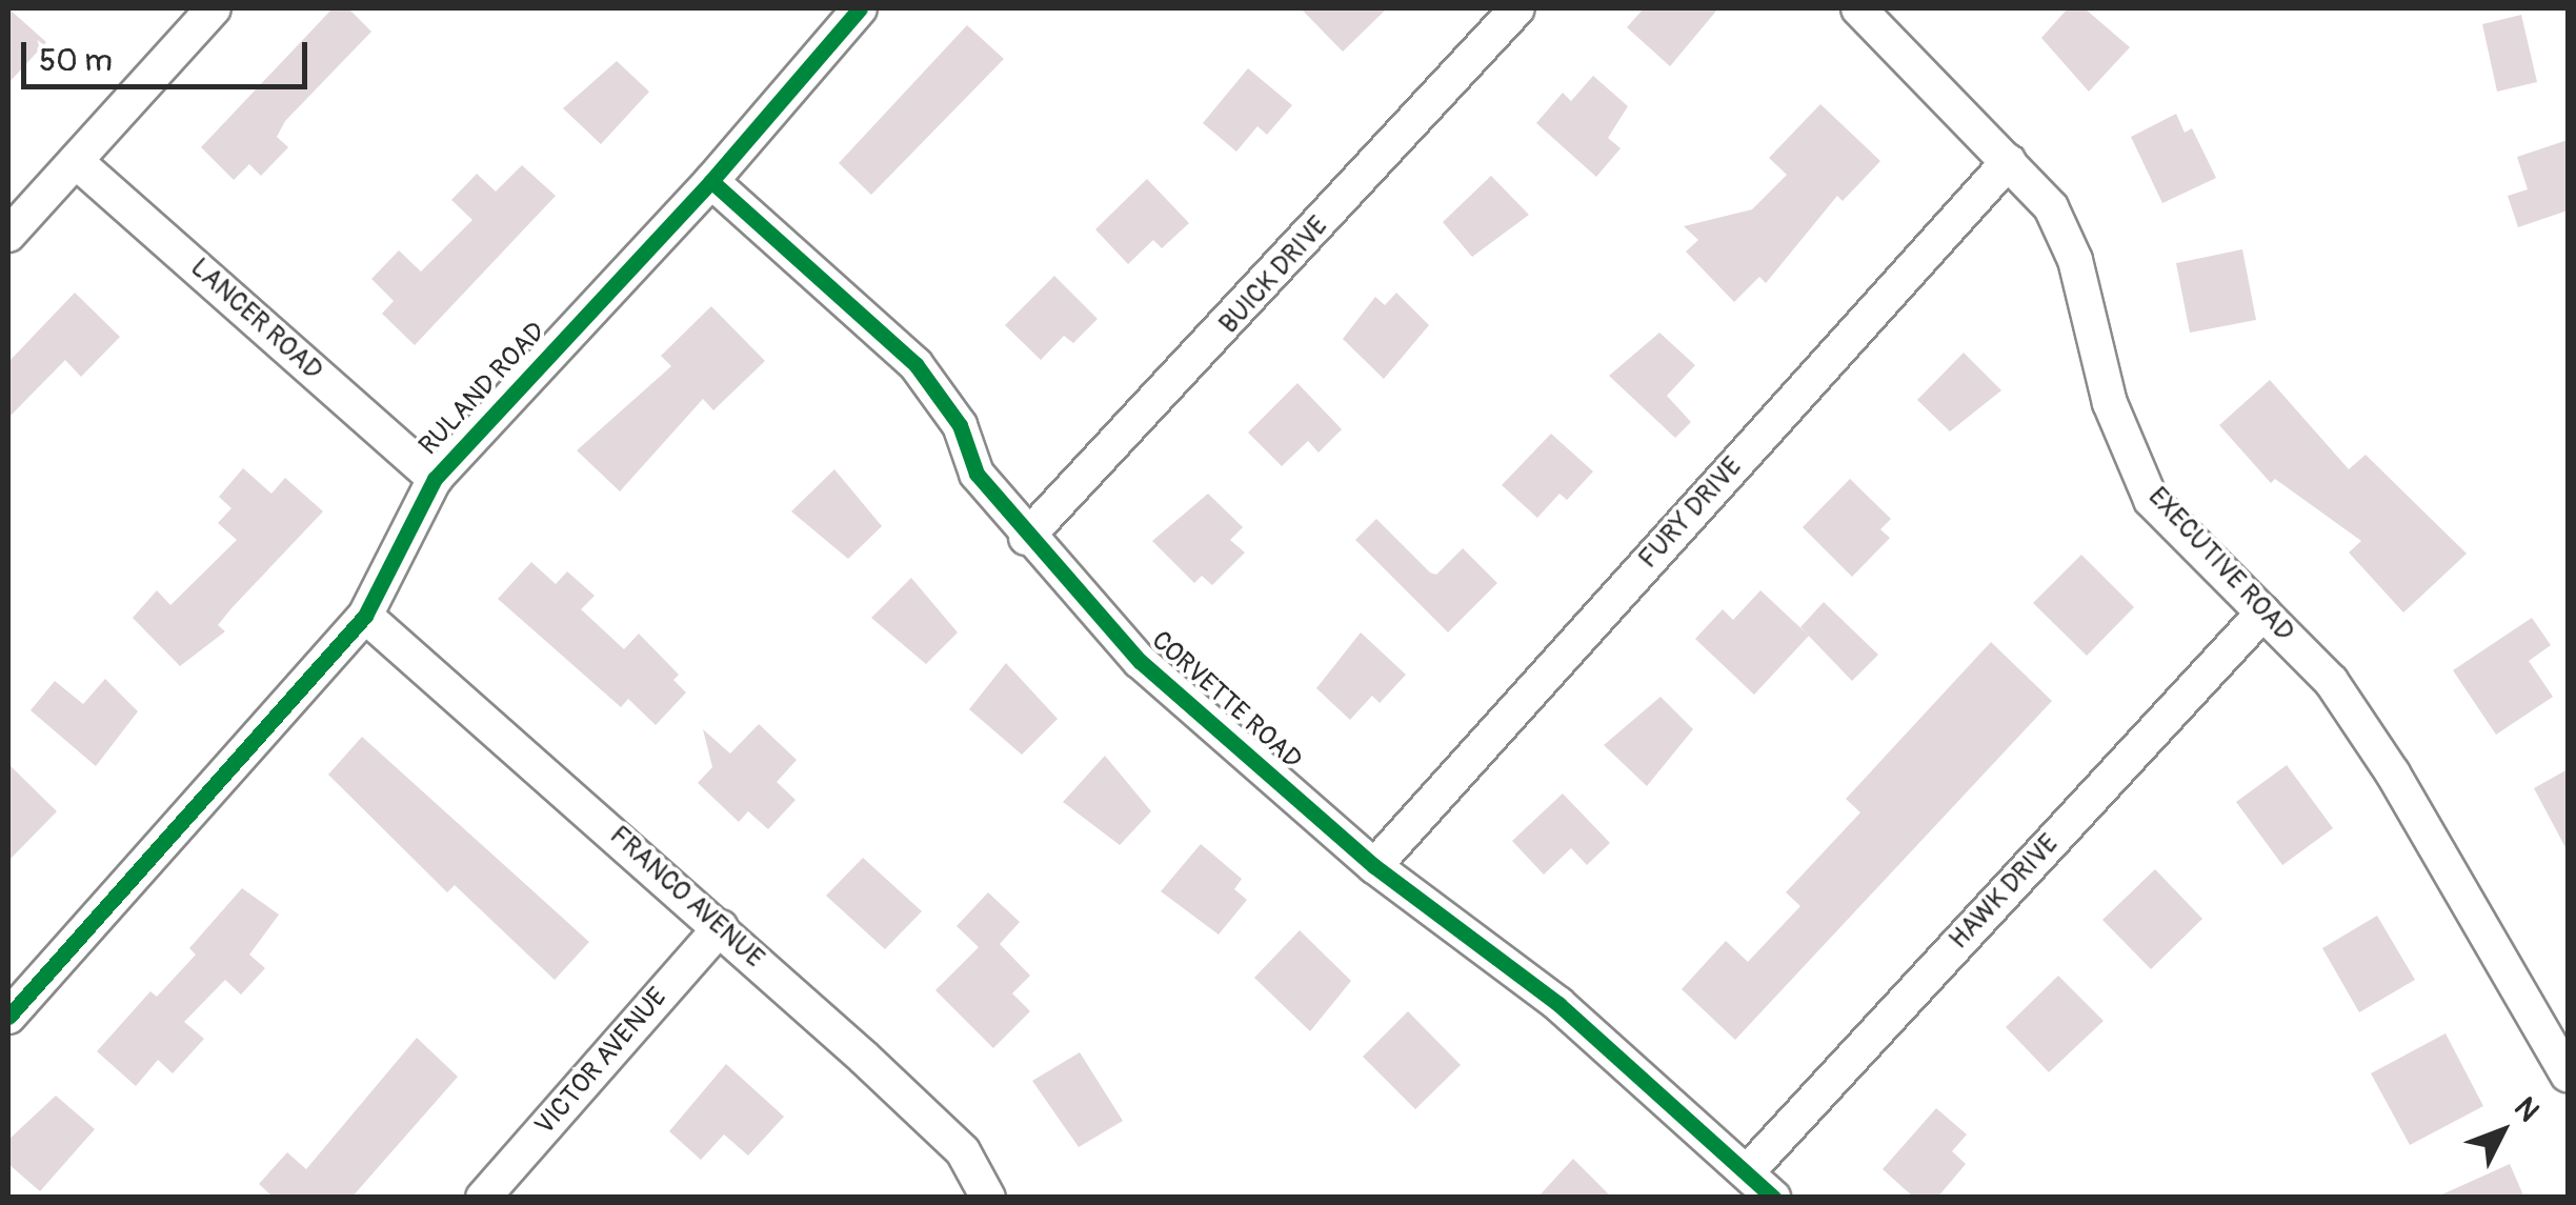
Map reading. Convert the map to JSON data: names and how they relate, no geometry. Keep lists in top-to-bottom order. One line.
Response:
{"streets":{"street":["BUICK DRIVE","LANCER ROAD","RULAND ROAD","FURY DRIVE","EXECUTIVE ROAD","CORVETTE ROAD","HAWK DRIVE","FRANCO AVENUE","VICTOR AVENUE"]},"crossings":[["BUICK DRIVE","CORVETTE ROAD"],["LANCER ROAD","RULAND ROAD"],["RULAND ROAD","CORVETTE ROAD"],["RULAND ROAD","FRANCO AVENUE"],["FURY DRIVE","EXECUTIVE ROAD"],["FURY DRIVE","CORVETTE ROAD"],["EXECUTIVE ROAD","HAWK DRIVE"],["CORVETTE ROAD","HAWK DRIVE"],["FRANCO AVENUE","VICTOR AVENUE"]],"scale_bar":"50 m","north":"top right"}
